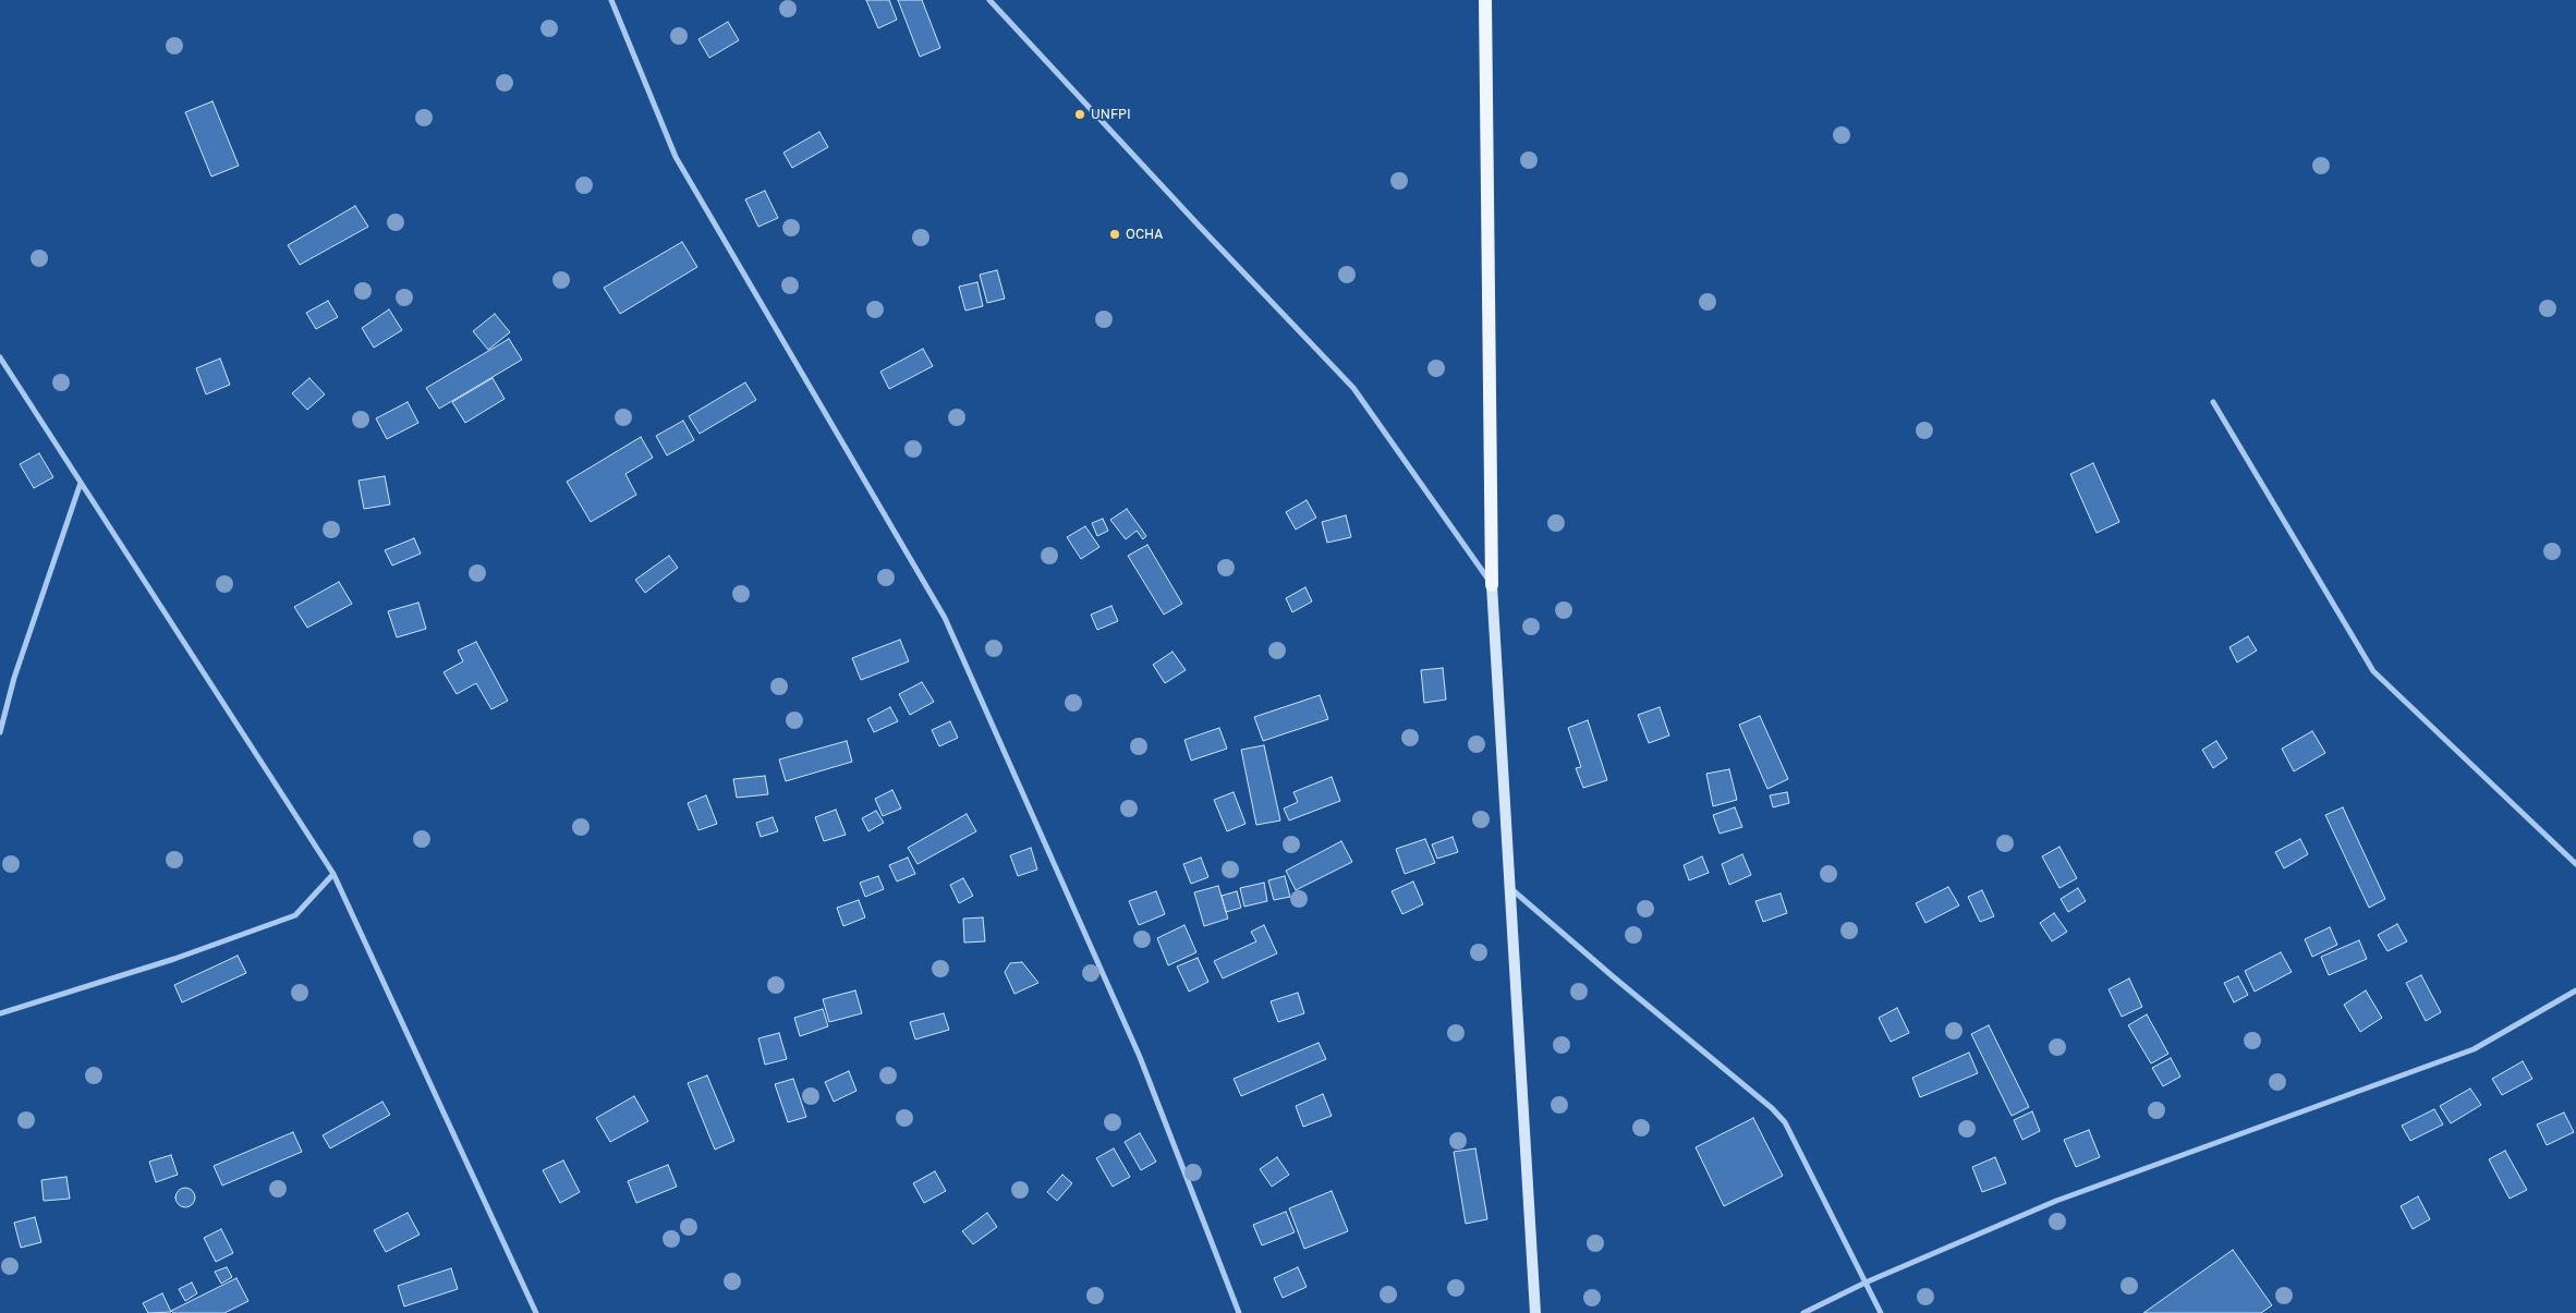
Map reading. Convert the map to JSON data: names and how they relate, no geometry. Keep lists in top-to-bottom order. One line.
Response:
{"places":["UNFPI","OCHA"]}
